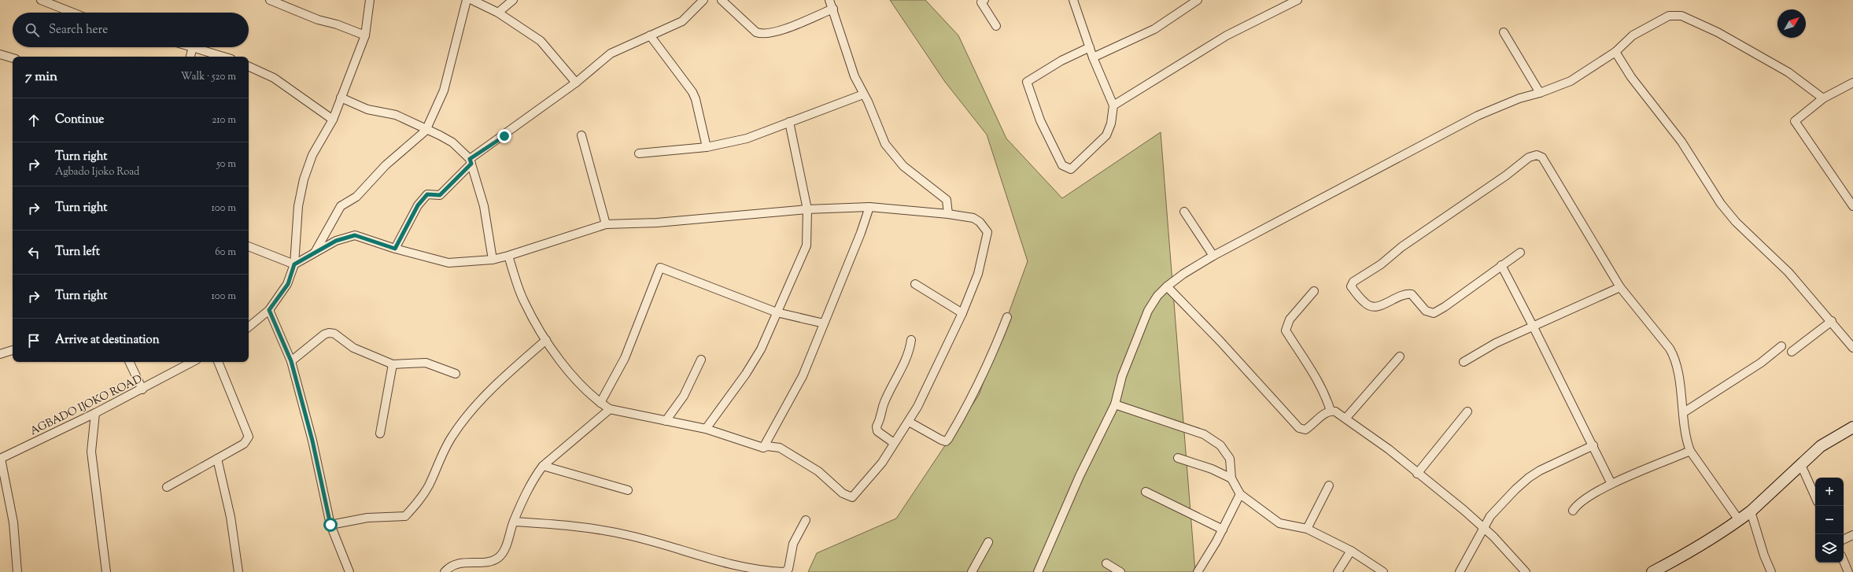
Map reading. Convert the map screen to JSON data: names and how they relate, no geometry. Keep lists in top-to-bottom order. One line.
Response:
{"streets":{"street":["AGBADO IJOKO ROAD"]},"north":"top right","page":{"search":"Search here","heading":["7 min","Walk · 520 m"],"list":[["Continue","210 m"],["Turn right","Agbado Ijoko Road","50 m"],["Turn right","100 m"],["Turn left","60 m"],["Turn right","100 m"],"Arrive at destination"],"map_buttons":["+","−"]}}
